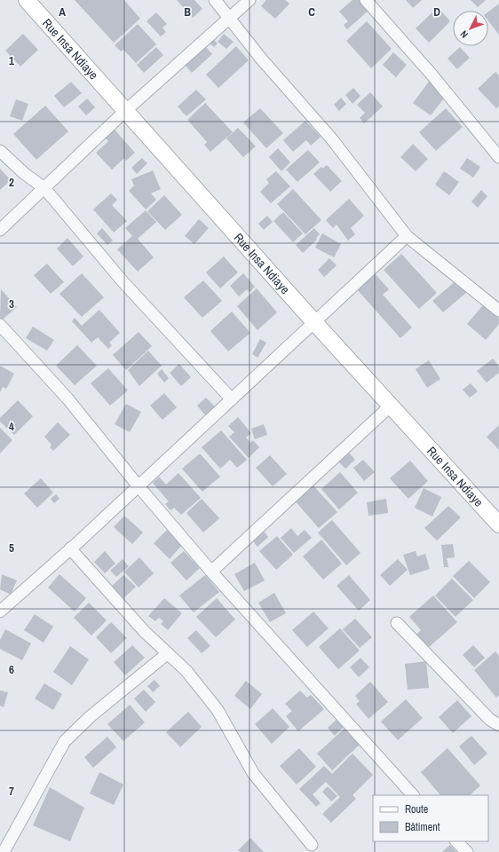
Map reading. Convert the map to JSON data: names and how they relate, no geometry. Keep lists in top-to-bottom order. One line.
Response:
{"streets":{"main road":["Rue Insa Ndiaye"]},"legend":["Route","Bâtiment"],"north":"bottom left","grid":{"columns":["A","B","C","D"],"rows":["1","2","3","4","5","6","7"]}}
